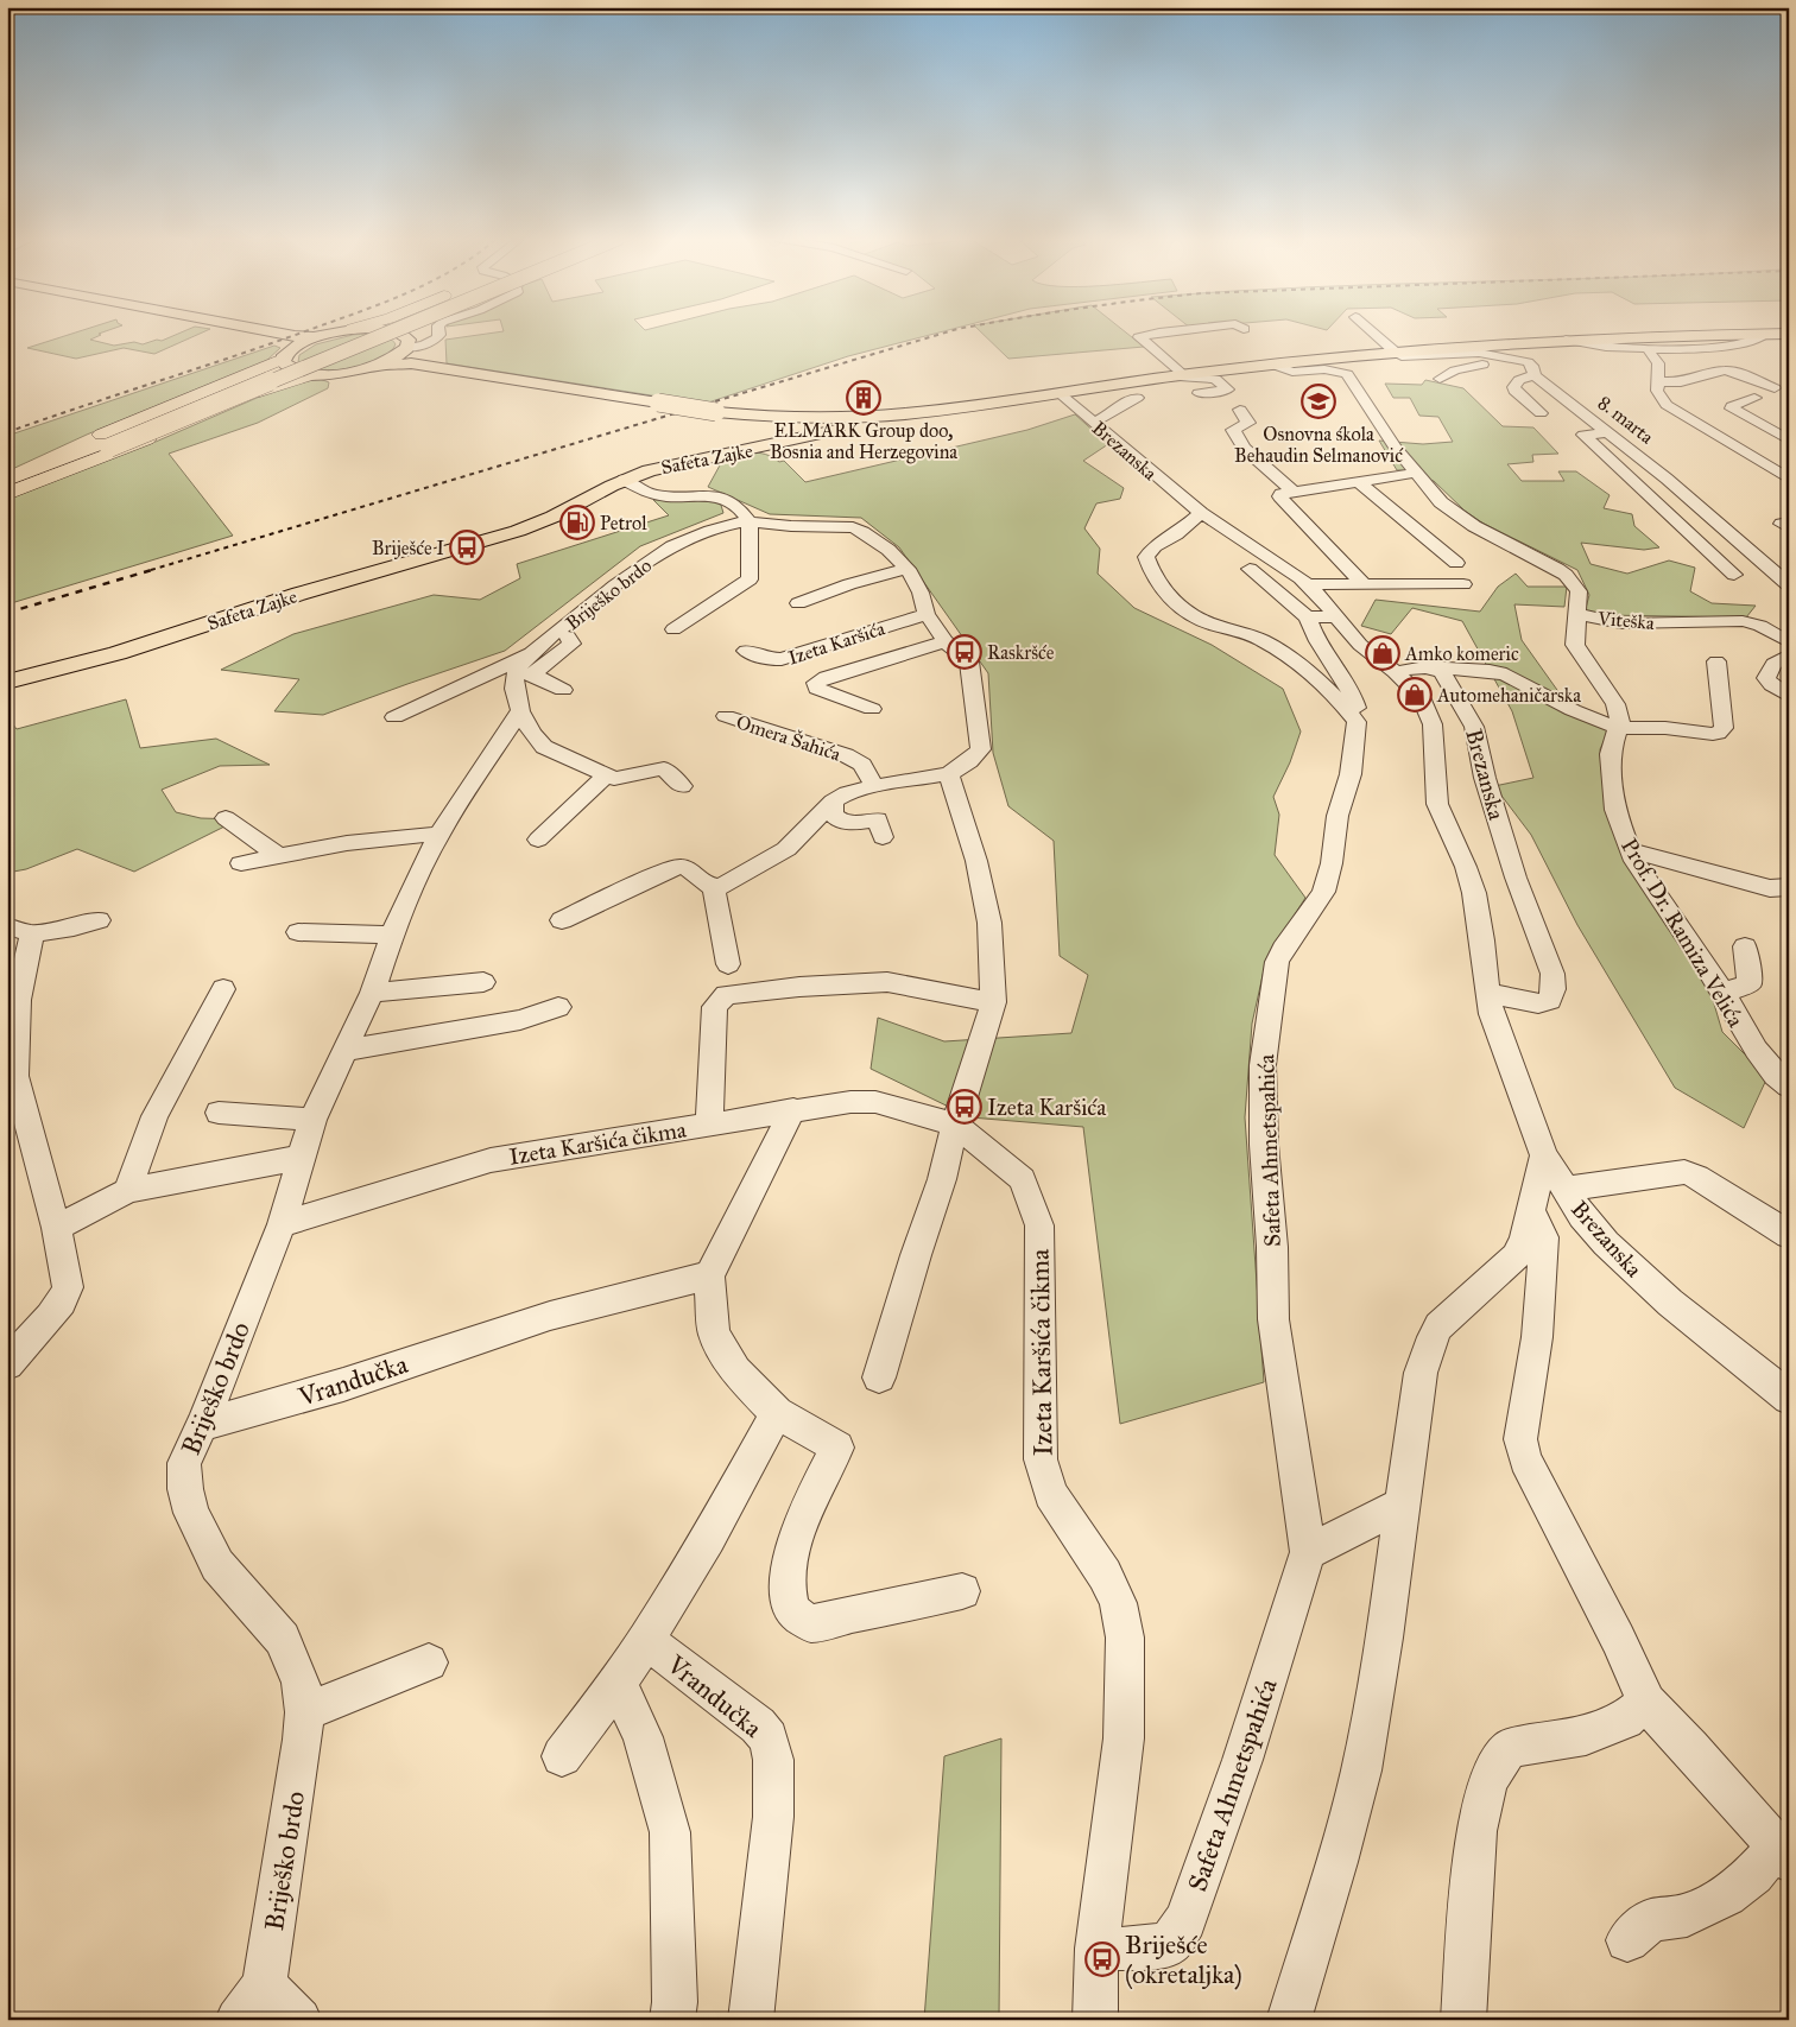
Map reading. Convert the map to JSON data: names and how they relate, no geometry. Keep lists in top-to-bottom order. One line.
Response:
{"streets":{"main road":["Safeta Zajke"],"street":["8. marta","Brezanska","Briješko brdo","Viteška","Izeta Karšića","Omera Šahića","Prof. Dr. Ramiza Velića","Izeta Karšića čikma","Safeta Ahmetspahića","Vrandučka"]},"crossings":[["Brezanska","Safeta Zajke"],["Safeta Zajke","Viteška"],["Briješko brdo","Izeta Karšića čikma"],["Briješko brdo","Vrandučka"],["Viteška","Prof. Dr. Ramiza Velića"],["Izeta Karšića čikma","Safeta Ahmetspahića"]],"places":{"building":["ELMARK Group doo, Bosnia and Herzegovina"],"school or university":["Osnovna śkola Behaudin Selmanović"],"fuel station":["Petrol"],"bus stop":["Briješće I","Raskršće","Izeta Karšića","Briješće (okretaljka)"],"shop":["Amko komeric","Automehaničarska"]}}
